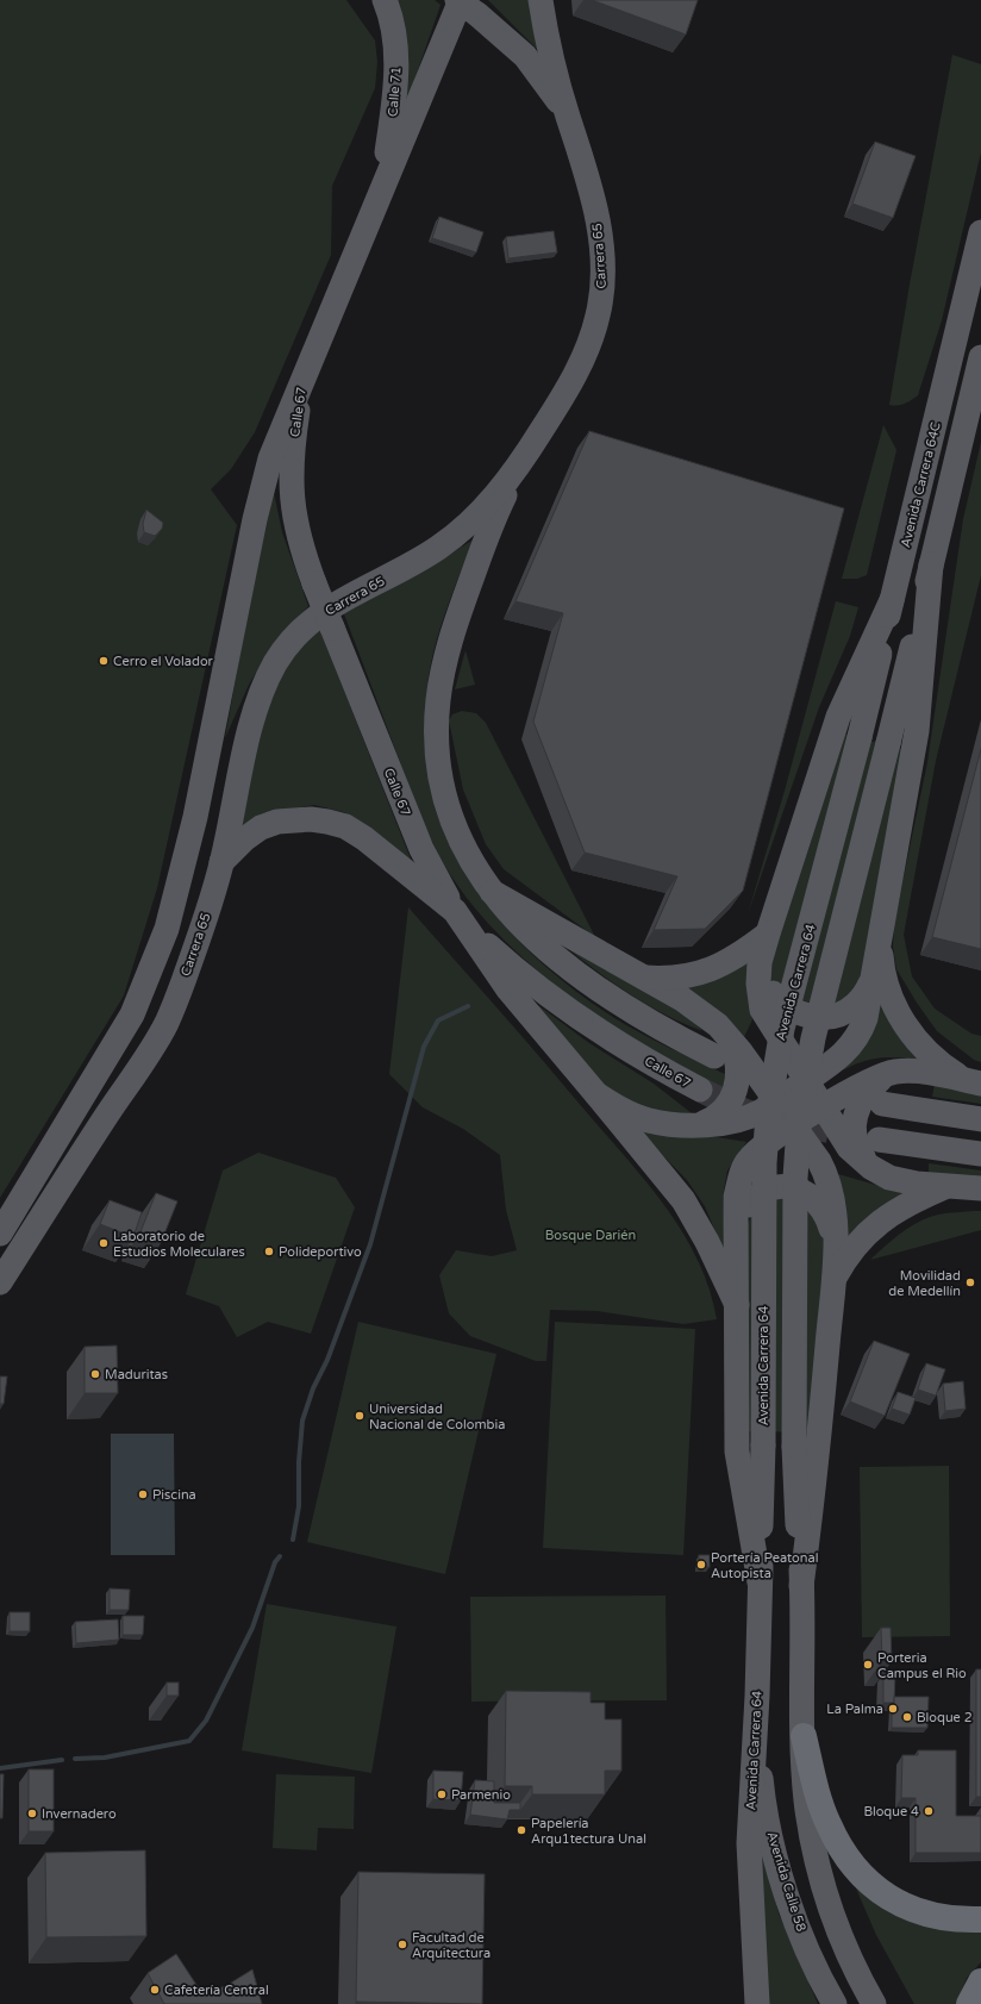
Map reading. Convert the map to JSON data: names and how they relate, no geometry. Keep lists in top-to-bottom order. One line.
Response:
{"streets":{"main road":["Calle 71","Carrera 65","Calle 67","Avenida Carrera 64C","Avenida Carrera 64","Avenida Calle 58"]},"crossings":[["Avenida Carrera 64C","Avenida Carrera 64"],["Avenida Carrera 64","Avenida Calle 58"]],"parks":["Bosque Darién"],"places":["Cerro el Volador","Laboratorio de Estudios Moleculares","Polideportivo","Movilidad de Medellín","Maduritas","Universidad Nacional de Colombia","Piscina","Portería Peatonal Autopista","Porteria Campus el Rio","La Palma","Bloque 2","Parmenio","Bloque 4","Invernadero","Papelería Arqu1tectura Unal","Facultad de Arquitectura","Cafetería Central"]}
